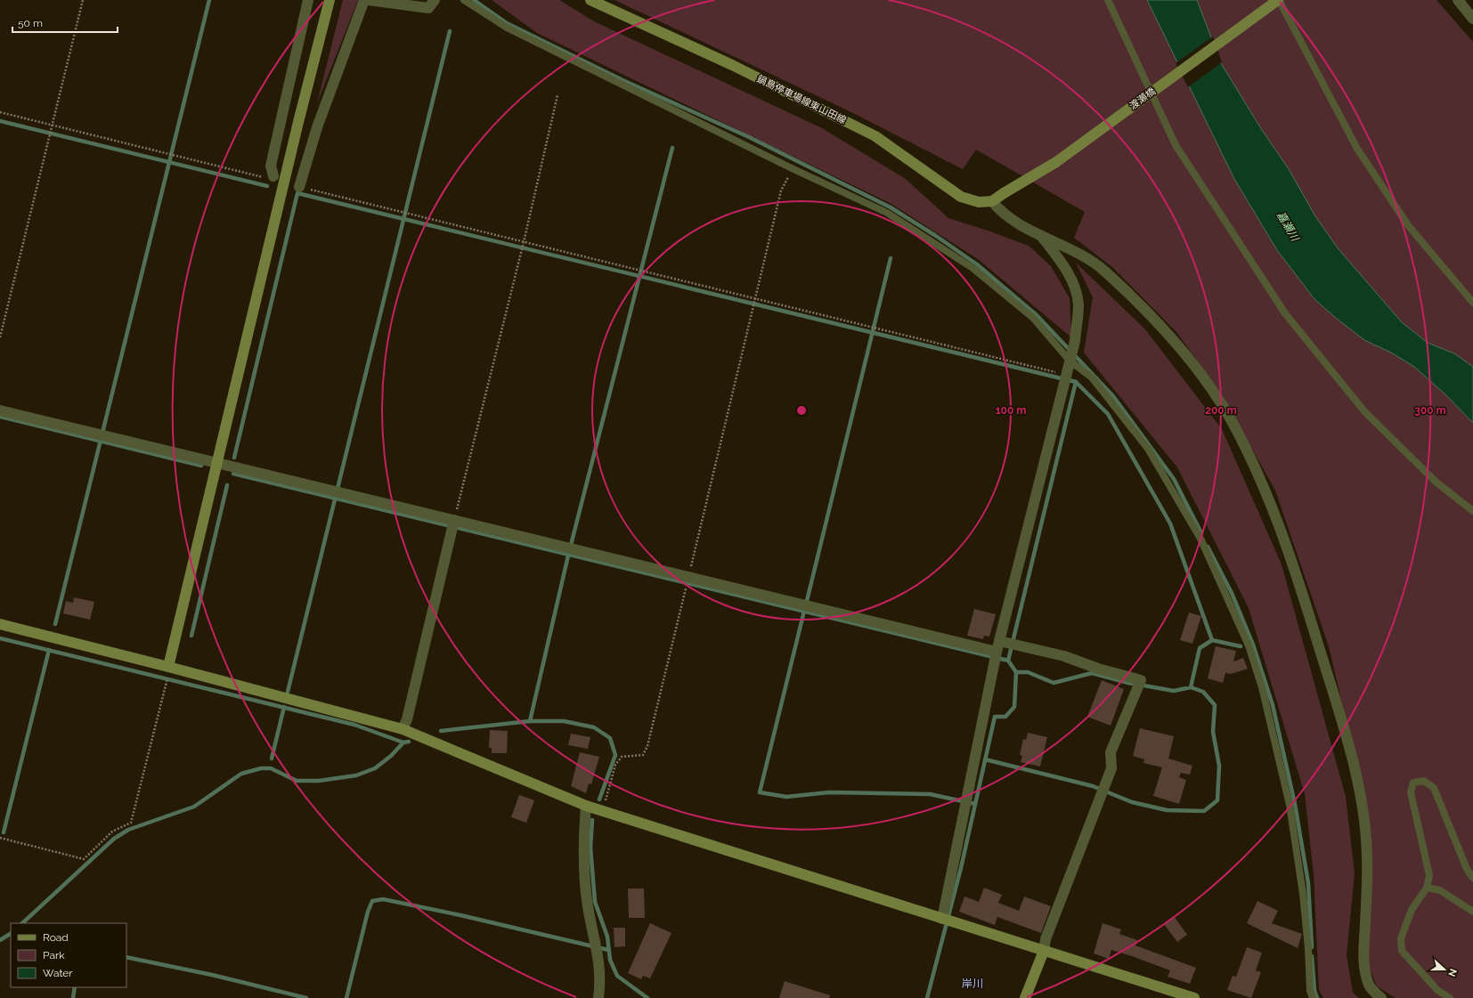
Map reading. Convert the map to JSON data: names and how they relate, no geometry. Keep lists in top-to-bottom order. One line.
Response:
{"streets":{"street":["渡瀬橋","鍋島停車場線東山田線"]},"crossings":[["渡瀬橋","鍋島停車場線東山田線"]],"districts":["岸川"],"water":["嘉瀬川"],"legend":["Road","Park","Water"],"scale_bar":"50 m","north":"right","rings":["100 m","200 m","300 m"]}
